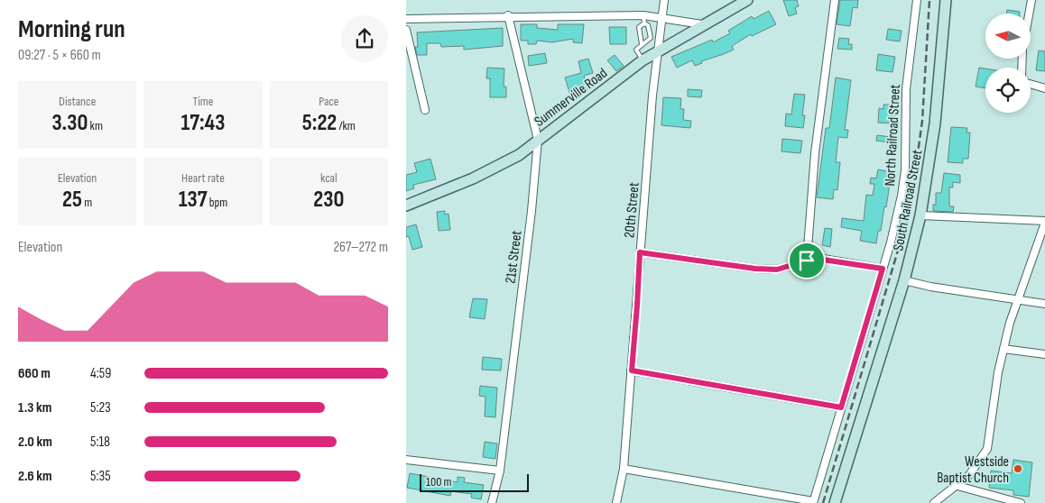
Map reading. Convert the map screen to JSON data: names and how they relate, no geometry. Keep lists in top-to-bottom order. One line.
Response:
{"streets":{"street":["Summerville Road","North Railroad Street","South Railroad Street","20th Street","21st Street"]},"crossings":[["Summerville Road","20th Street"],["Summerville Road","21st Street"]],"places":["Westside Baptist Church"],"scale_bar":"100 m","north":"left","page":{"heading":["Morning run","09:27 · 5 × 660 m"],"stats":[["Distance","3.30 km"],["Time","17:43"],["Pace","5:22 /km"],["Elevation","25 m"],["Heart rate","137 bpm"],["kcal","230"]],"chart":["Elevation","267–272 m"],"list":[{"name":"660 m","note":"4:59"},{"name":"1.3 km","note":"5:23"},{"name":"2.0 km","note":"5:18"},{"name":"2.6 km","note":"5:35"}],"scale":"100 m"}}
